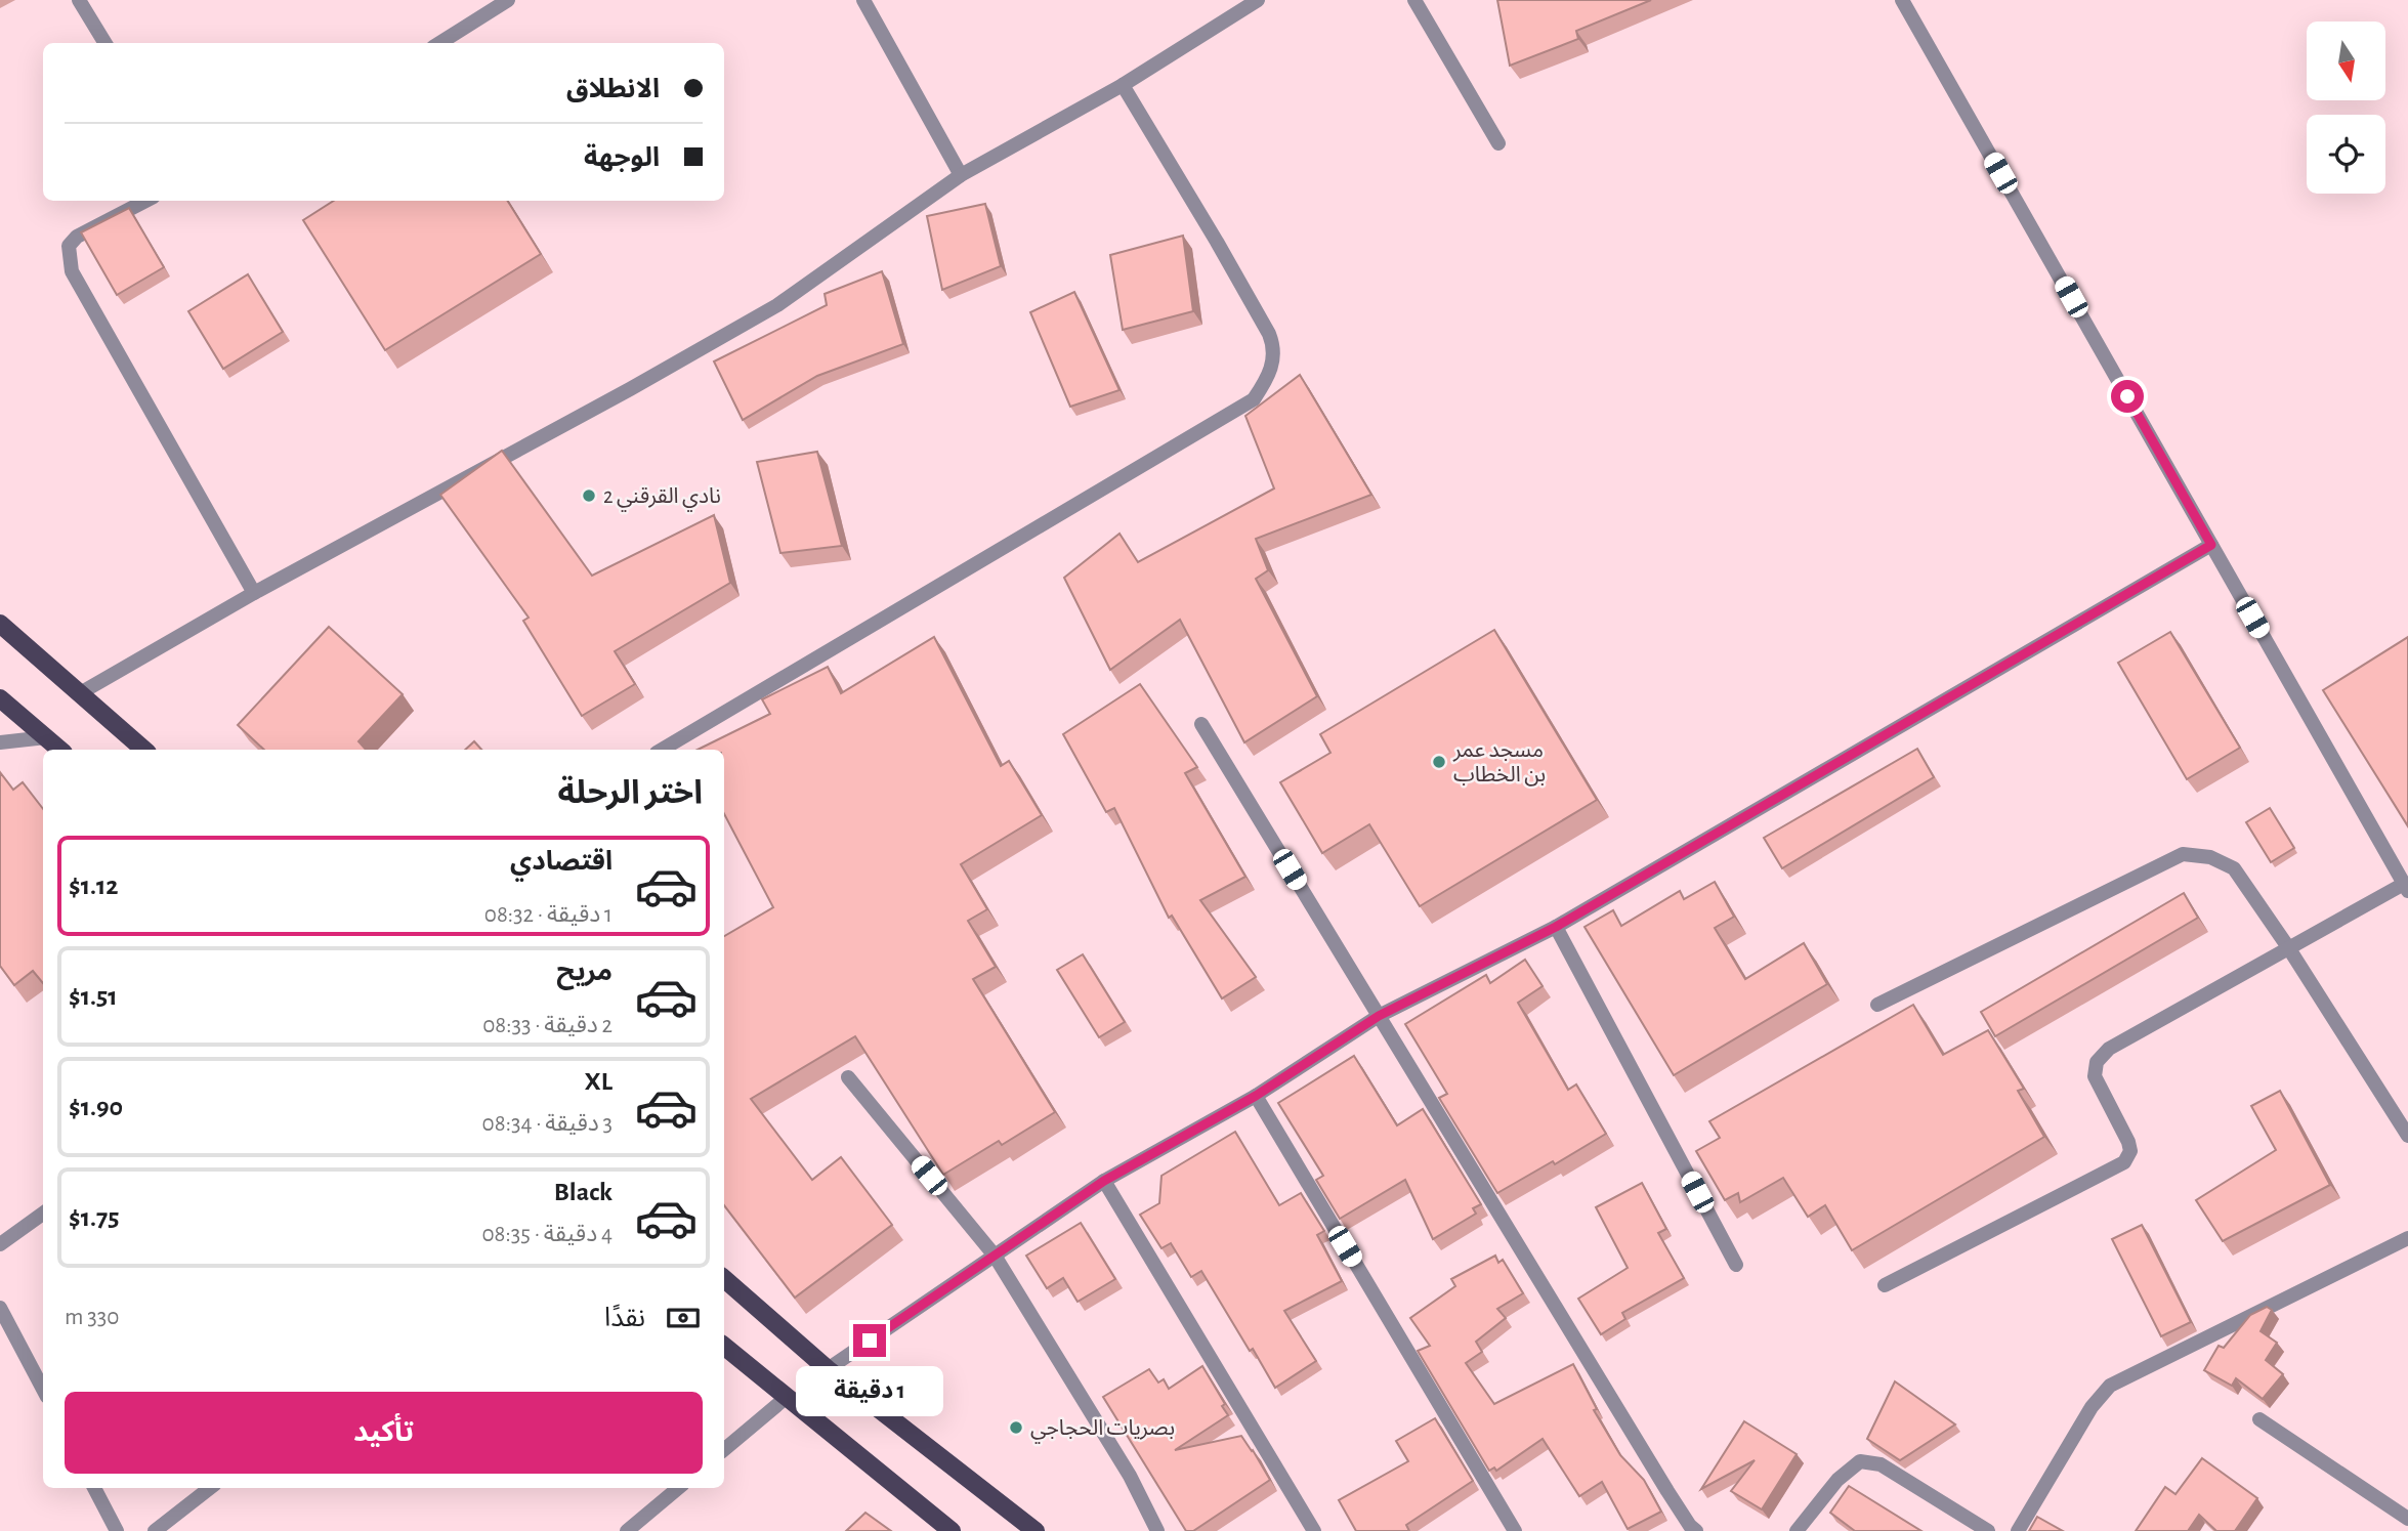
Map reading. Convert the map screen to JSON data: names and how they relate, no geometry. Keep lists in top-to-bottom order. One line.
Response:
{"places":["نادي القرقني 2","مسجد عمر بن الخطاب","بصريات الحجاجي"],"north":"bottom","page":{"banner":["الانطلاق","الوجهة"],"heading":"اختر الرحلة","list":[{"name":"اقتصادي","note":"1 دقيقة · 08:32","value":"$1.12"},{"name":"مريح","note":"2 دقيقة · 08:33","value":"$1.51"},{"name":"XL","note":"3 دقيقة · 08:34","value":"$1.90"},{"name":"Black","note":"4 دقيقة · 08:35","value":"$1.75"}],"pay":["نقدًا","330 m"],"bubble":"1 دقيقة","buttons":"تأكيد"}}
